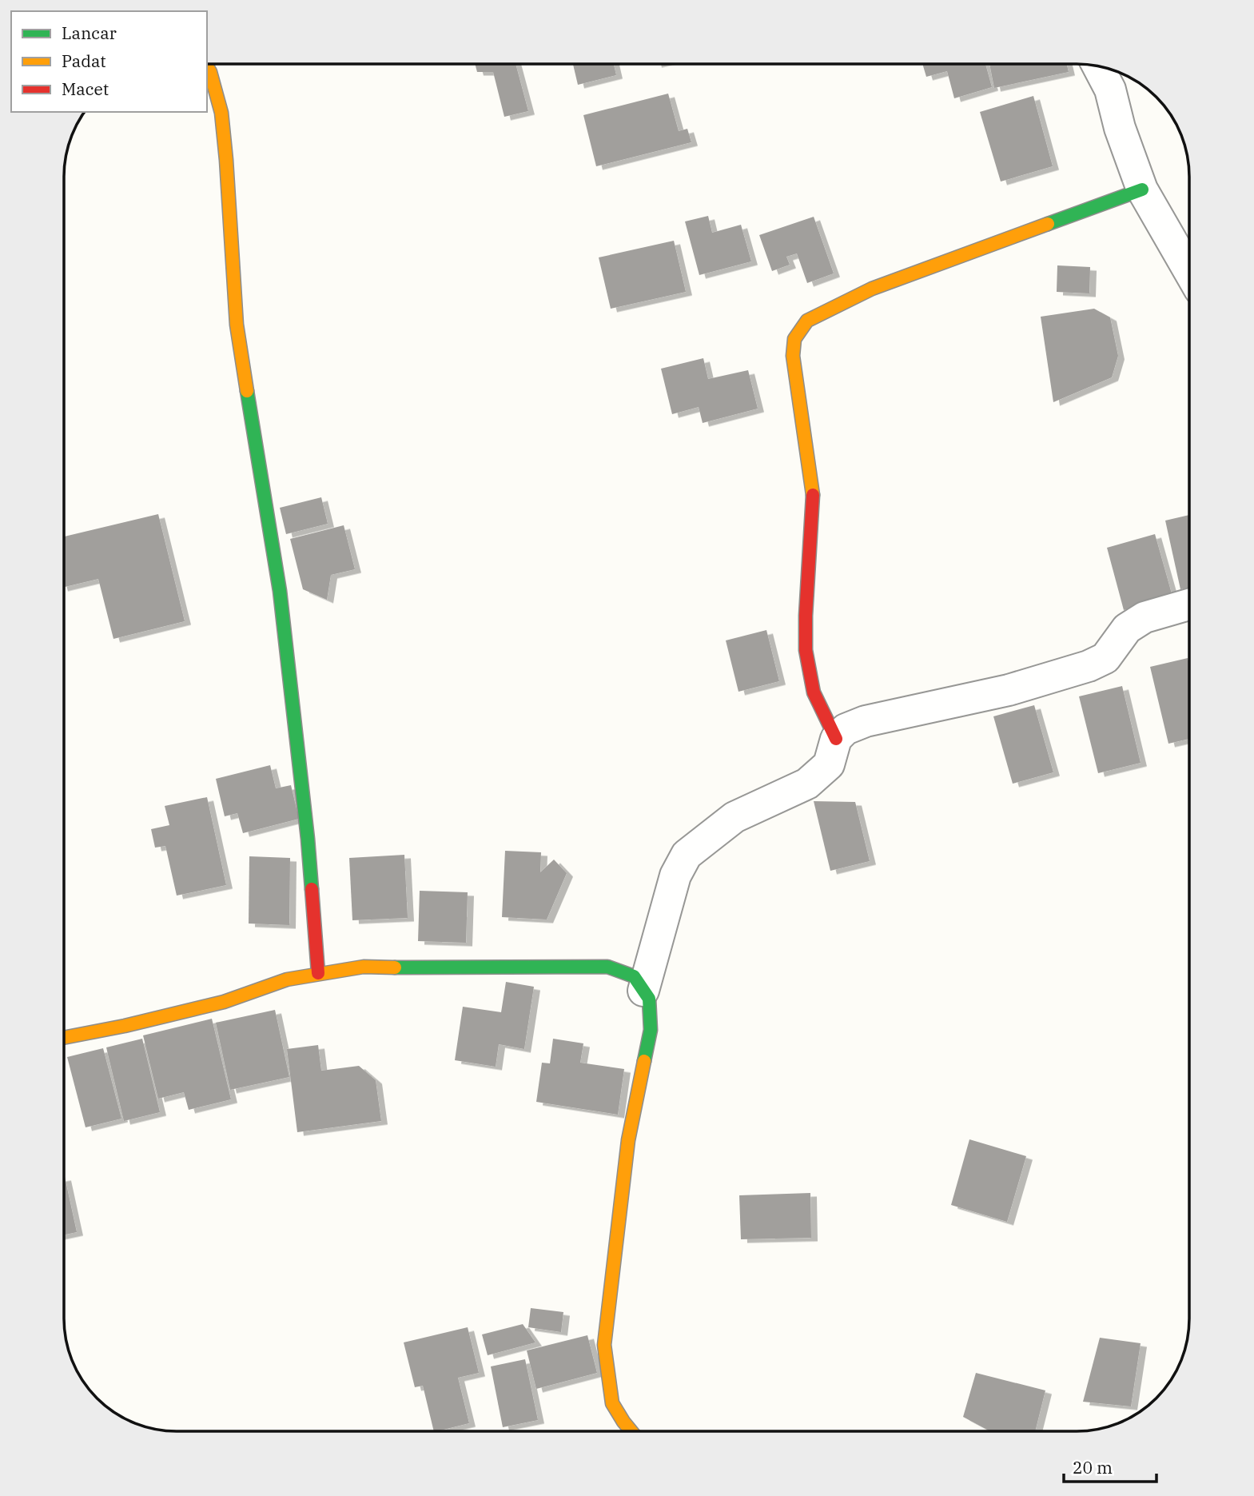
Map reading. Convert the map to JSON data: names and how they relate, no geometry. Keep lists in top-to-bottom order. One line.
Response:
{"legend":["Lancar","Padat","Macet"],"scale_bar":"20 m"}
